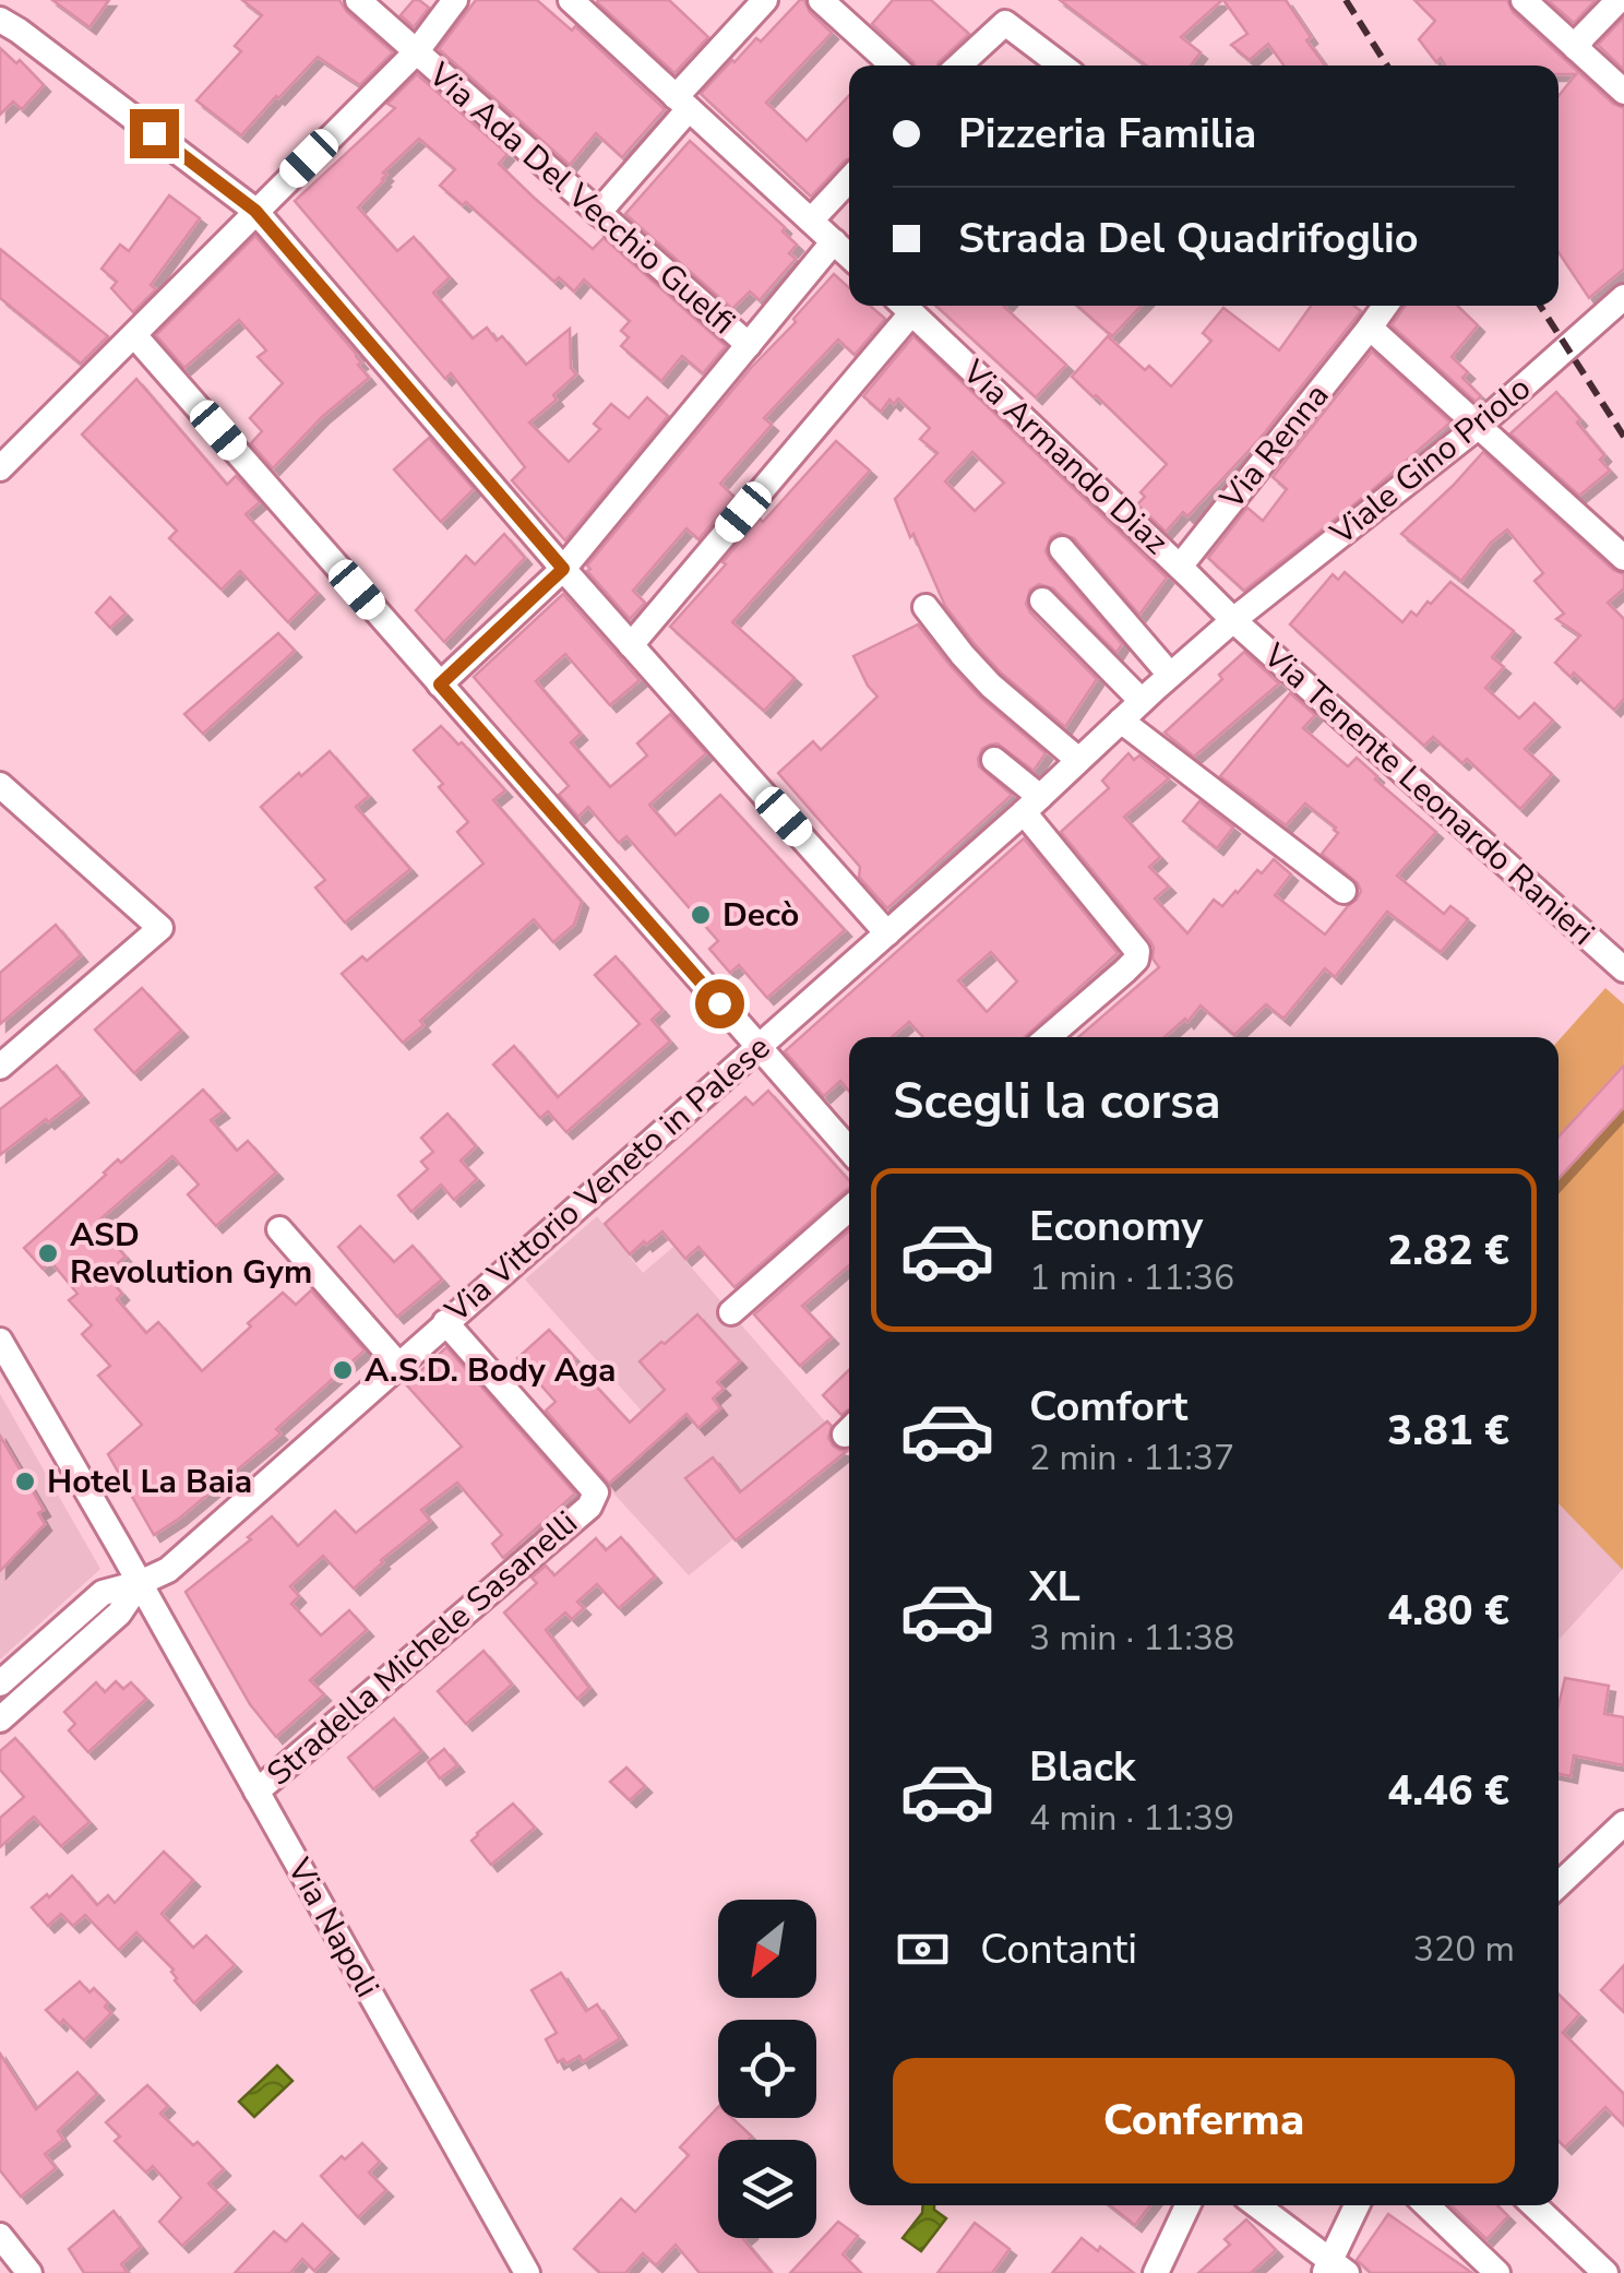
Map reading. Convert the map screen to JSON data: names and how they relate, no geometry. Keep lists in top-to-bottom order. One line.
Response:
{"streets":{"street":["Via Ada Del Vecchio Guelfi","Via Renna","Via Armando Diaz","Viale Gino Priolo","Via Tenente Leonardo Ranieri","Via Vittorio Veneto in Palese","Stradella Michele Sasanelli","Via Napoli"]},"crossings":[["Via Renna","Via Armando Diaz"],["Via Armando Diaz","Viale Gino Priolo"],["Via Armando Diaz","Via Tenente Leonardo Ranieri"],["Viale Gino Priolo","Via Tenente Leonardo Ranieri"],["Viale Gino Priolo","Via Vittorio Veneto in Palese"],["Via Vittorio Veneto in Palese","Stradella Michele Sasanelli"],["Via Vittorio Veneto in Palese","Via Napoli"],["Stradella Michele Sasanelli","Via Napoli"]],"places":["Decò","ASD Revolution Gym","A.S.D. Body Aga","Hotel La Baia"],"north":"bottom left","page":{"banner":["Pizzeria Familia","Strada Del Quadrifoglio"],"heading":"Scegli la corsa","list":[{"name":"Economy","note":"1 min · 11:36","value":"2.82 €"},{"name":"Comfort","note":"2 min · 11:37","value":"3.81 €"},{"name":"XL","note":"3 min · 11:38","value":"4.80 €"},{"name":"Black","note":"4 min · 11:39","value":"4.46 €"}],"pay":["Contanti","320 m"],"buttons":"Conferma"}}
